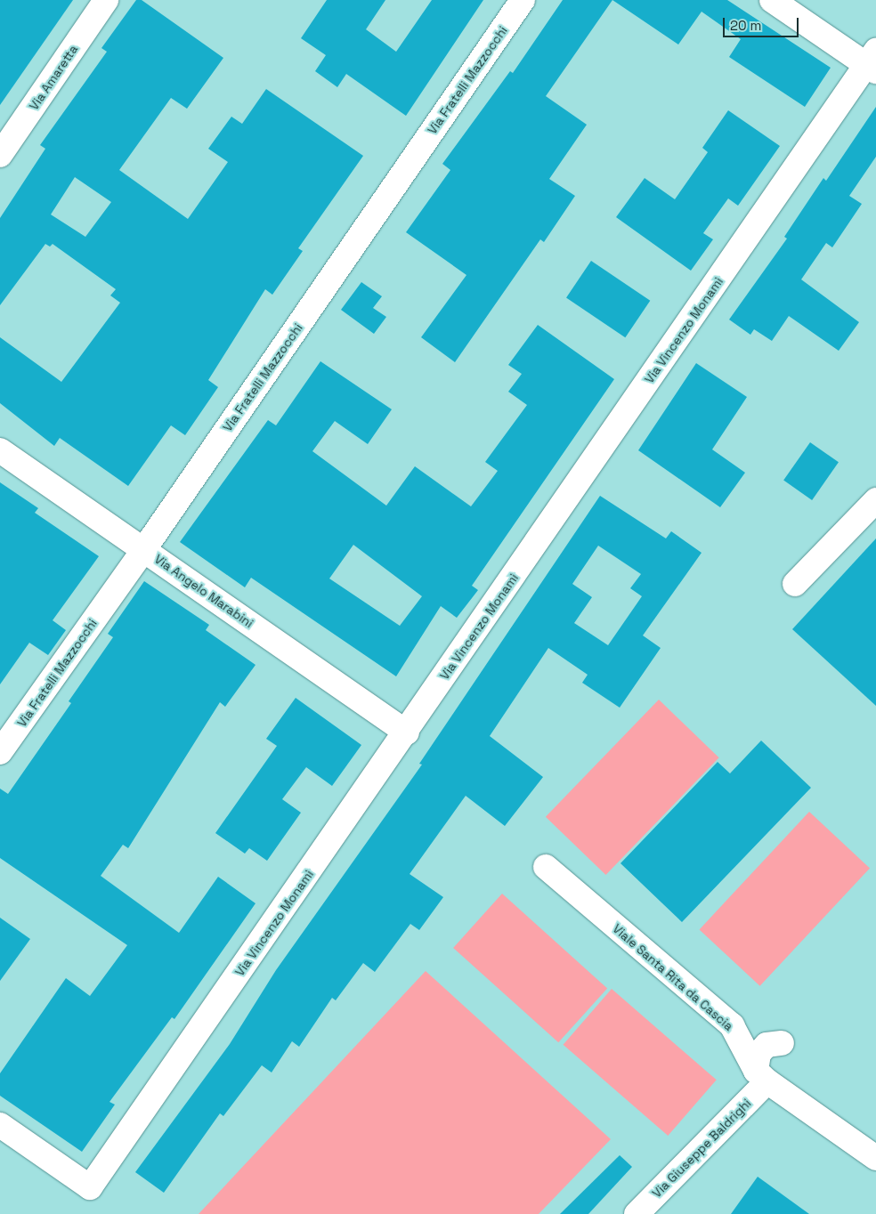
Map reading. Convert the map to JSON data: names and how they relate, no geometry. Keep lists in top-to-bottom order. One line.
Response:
{"streets":{"street":["Via Amaretta","Via Fratelli Mazzocchi","Via Vincenzo Monamì","Via Angelo Marabini","Viale Santa Rita da Cascia","Via Giuseppe Baldrighi"]},"crossings":[["Via Fratelli Mazzocchi","Via Angelo Marabini"],["Via Vincenzo Monamì","Via Angelo Marabini"],["Viale Santa Rita da Cascia","Via Giuseppe Baldrighi"]],"scale_bar":"20 m"}
